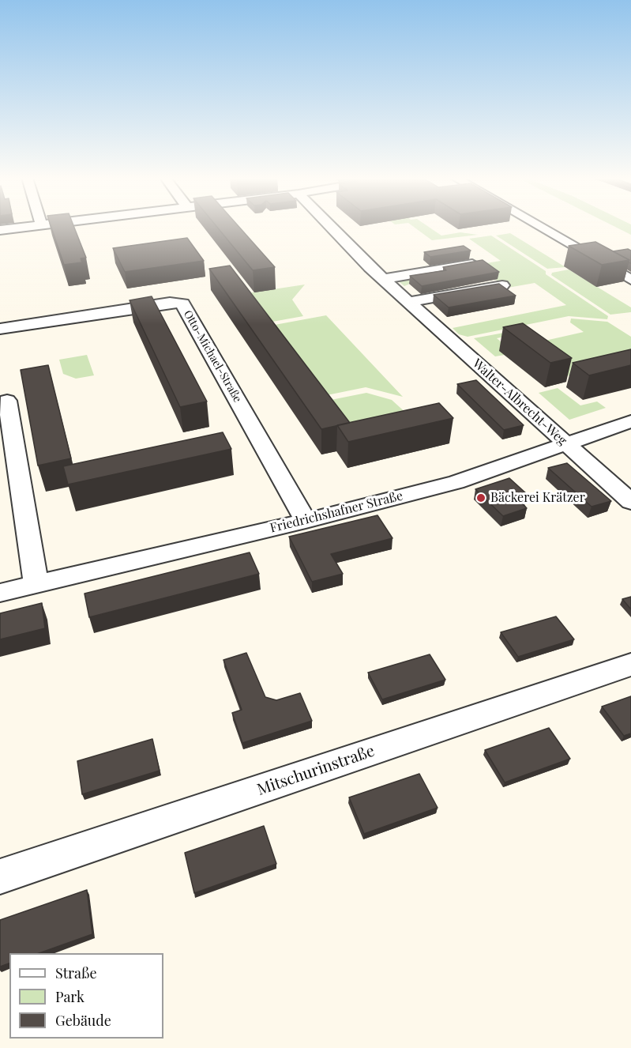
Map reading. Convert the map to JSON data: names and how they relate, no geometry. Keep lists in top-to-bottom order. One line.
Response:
{"streets":{"street":["Otto-Michael-Straße","Walter-Albrecht-Weg","Friedrichshafner Straße","Mitschurinstraße"]},"crossings":[["Otto-Michael-Straße","Friedrichshafner Straße"],["Walter-Albrecht-Weg","Friedrichshafner Straße"]],"places":["Bäckerei Krätzer"],"legend":["Straße","Park","Gebäude"]}
